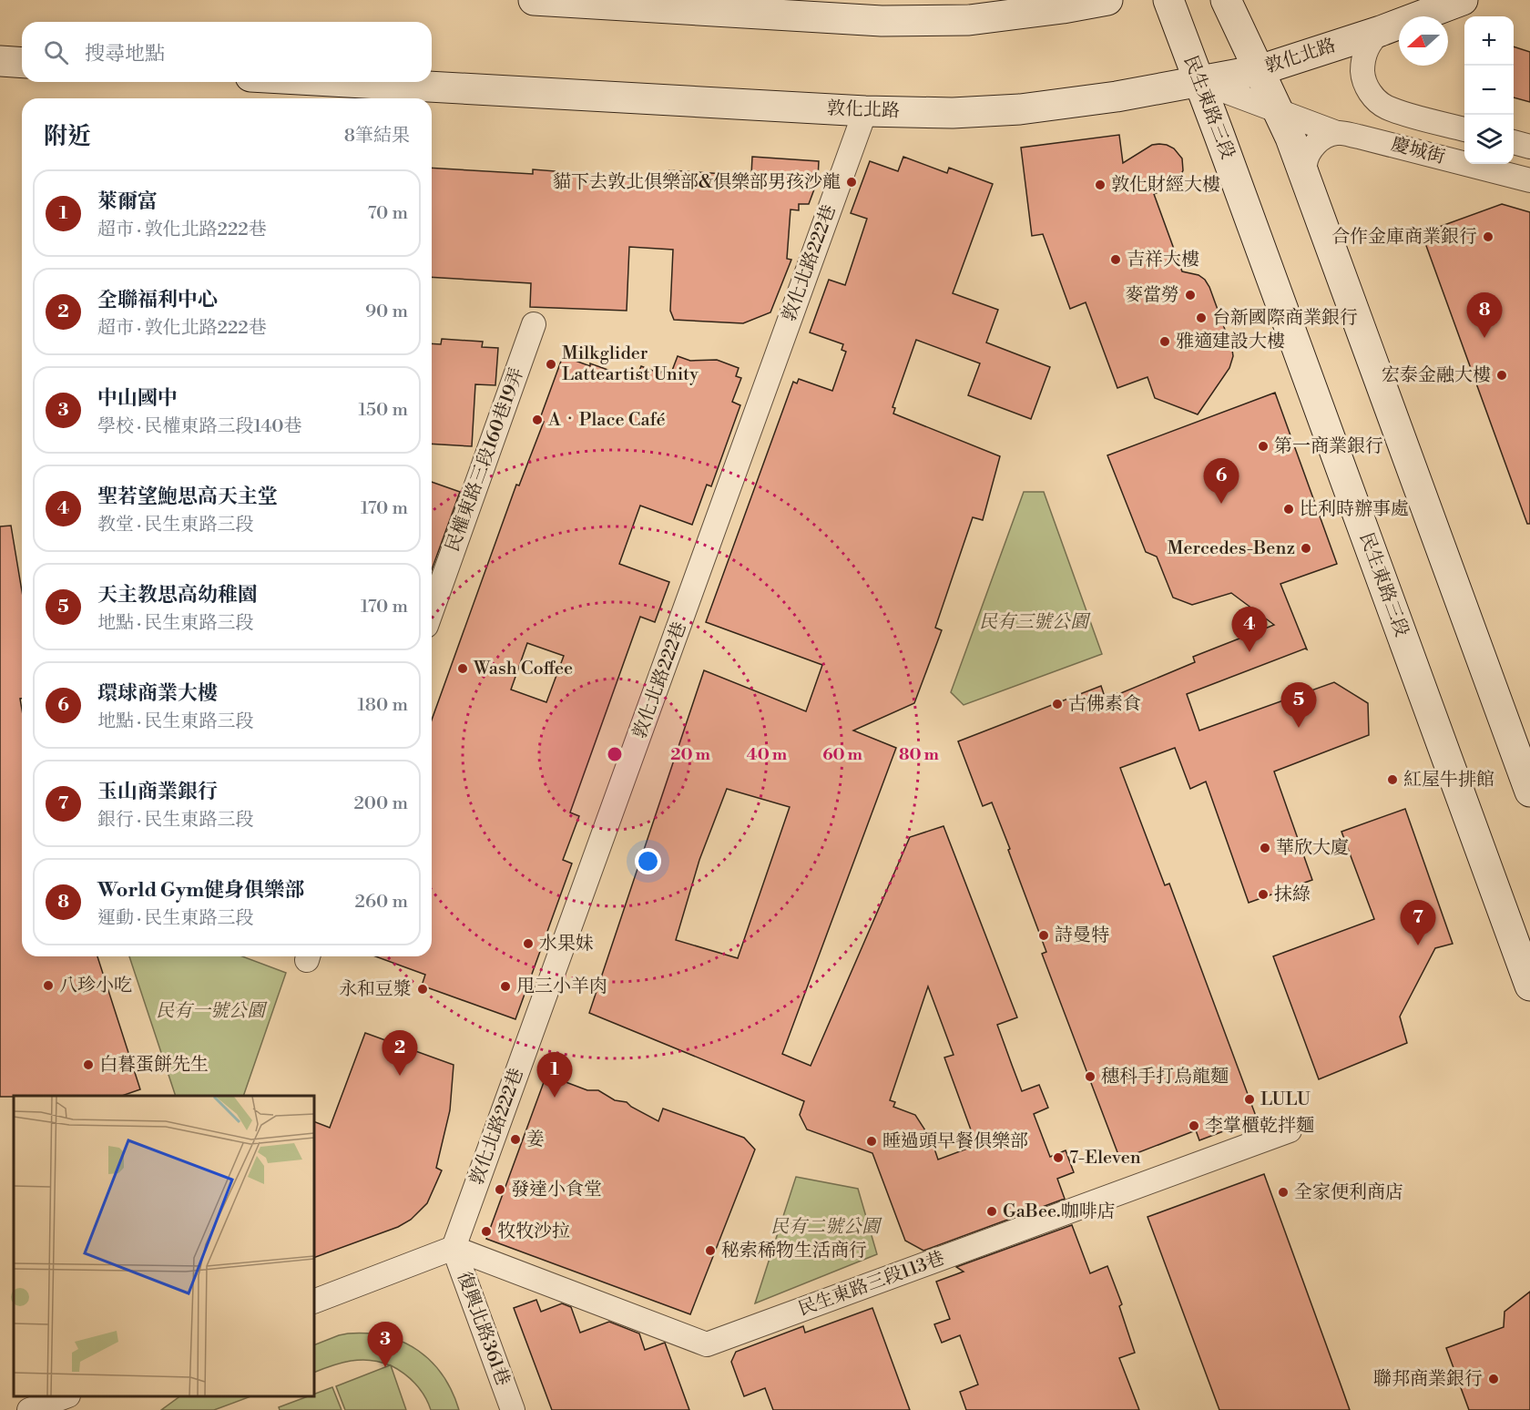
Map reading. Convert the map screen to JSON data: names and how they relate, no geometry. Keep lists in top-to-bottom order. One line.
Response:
{"streets":{"street":["敦化北路","民生東路三段","慶城街","敦化北路222巷","民權東路三段160巷19弄","民生東路三段113巷","復興北路361巷"]},"crossings":[["敦化北路","民生東路三段"],["敦化北路","慶城街"],["敦化北路","敦化北路222巷"],["民生東路三段","慶城街"],["敦化北路222巷","民生東路三段113巷"],["敦化北路222巷","復興北路361巷"],["民生東路三段113巷","復興北路361巷"]],"parks":["民有三號公園","民有一號公園","民有二號公園"],"places":["貓下去敦北俱樂部&俱樂部男孩沙龍","敦化財經大樓","合作金庫商業銀行","吉祥大樓","麥當勞","台新國際商業銀行","雅適建設大樓","Milkglider Latteartist Unity","宏泰金融大樓","A‧Place Café","第一商業銀行","比利時辦事處","Mercedes-Benz","Wash Coffee","古佛素食","紅屋牛排館","華欣大廈","抹綠","詩曼特","水果妹","八珍小吃","甩三小羊肉","永和豆漿","白暮蛋餅先生","穗科手打烏龍麵","LULU","李掌櫃乾拌麵","姜","睡過頭早餐俱樂部","7-Eleven","發達小食堂","全家便利商店","GaBee.咖啡店","牧牧沙拉","秘索稀物生活商行","聯邦商業銀行"],"north":"left","page":{"map_buttons":["+","−"],"search":"搜尋地點","heading":["附近","8筆結果"],"list":[{"mark":"1","name":"萊爾富","note":"超市 · 敦化北路222巷","value":"70 m"},{"mark":"2","name":"全聯福利中心","note":"超市 · 敦化北路222巷","value":"90 m"},{"mark":"3","name":"中山國中","note":"學校 · 民權東路三段140巷","value":"150 m"},{"mark":"4","name":"聖若望鮑思高天主堂","note":"教堂 · 民生東路三段","value":"170 m"},{"mark":"5","name":"天主教思高幼稚園","note":"地點 · 民生東路三段","value":"170 m"},{"mark":"6","name":"環球商業大樓","note":"地點 · 民生東路三段","value":"180 m"},{"mark":"7","name":"玉山商業銀行","note":"銀行 · 民生東路三段","value":"200 m"},{"mark":"8","name":"World Gym健身俱樂部","note":"運動 · 民生東路三段","value":"260 m"}],"pins":["8","6","4","5","7","2","1","3"]},"rings":["20 m","40 m","60 m","80 m"]}
